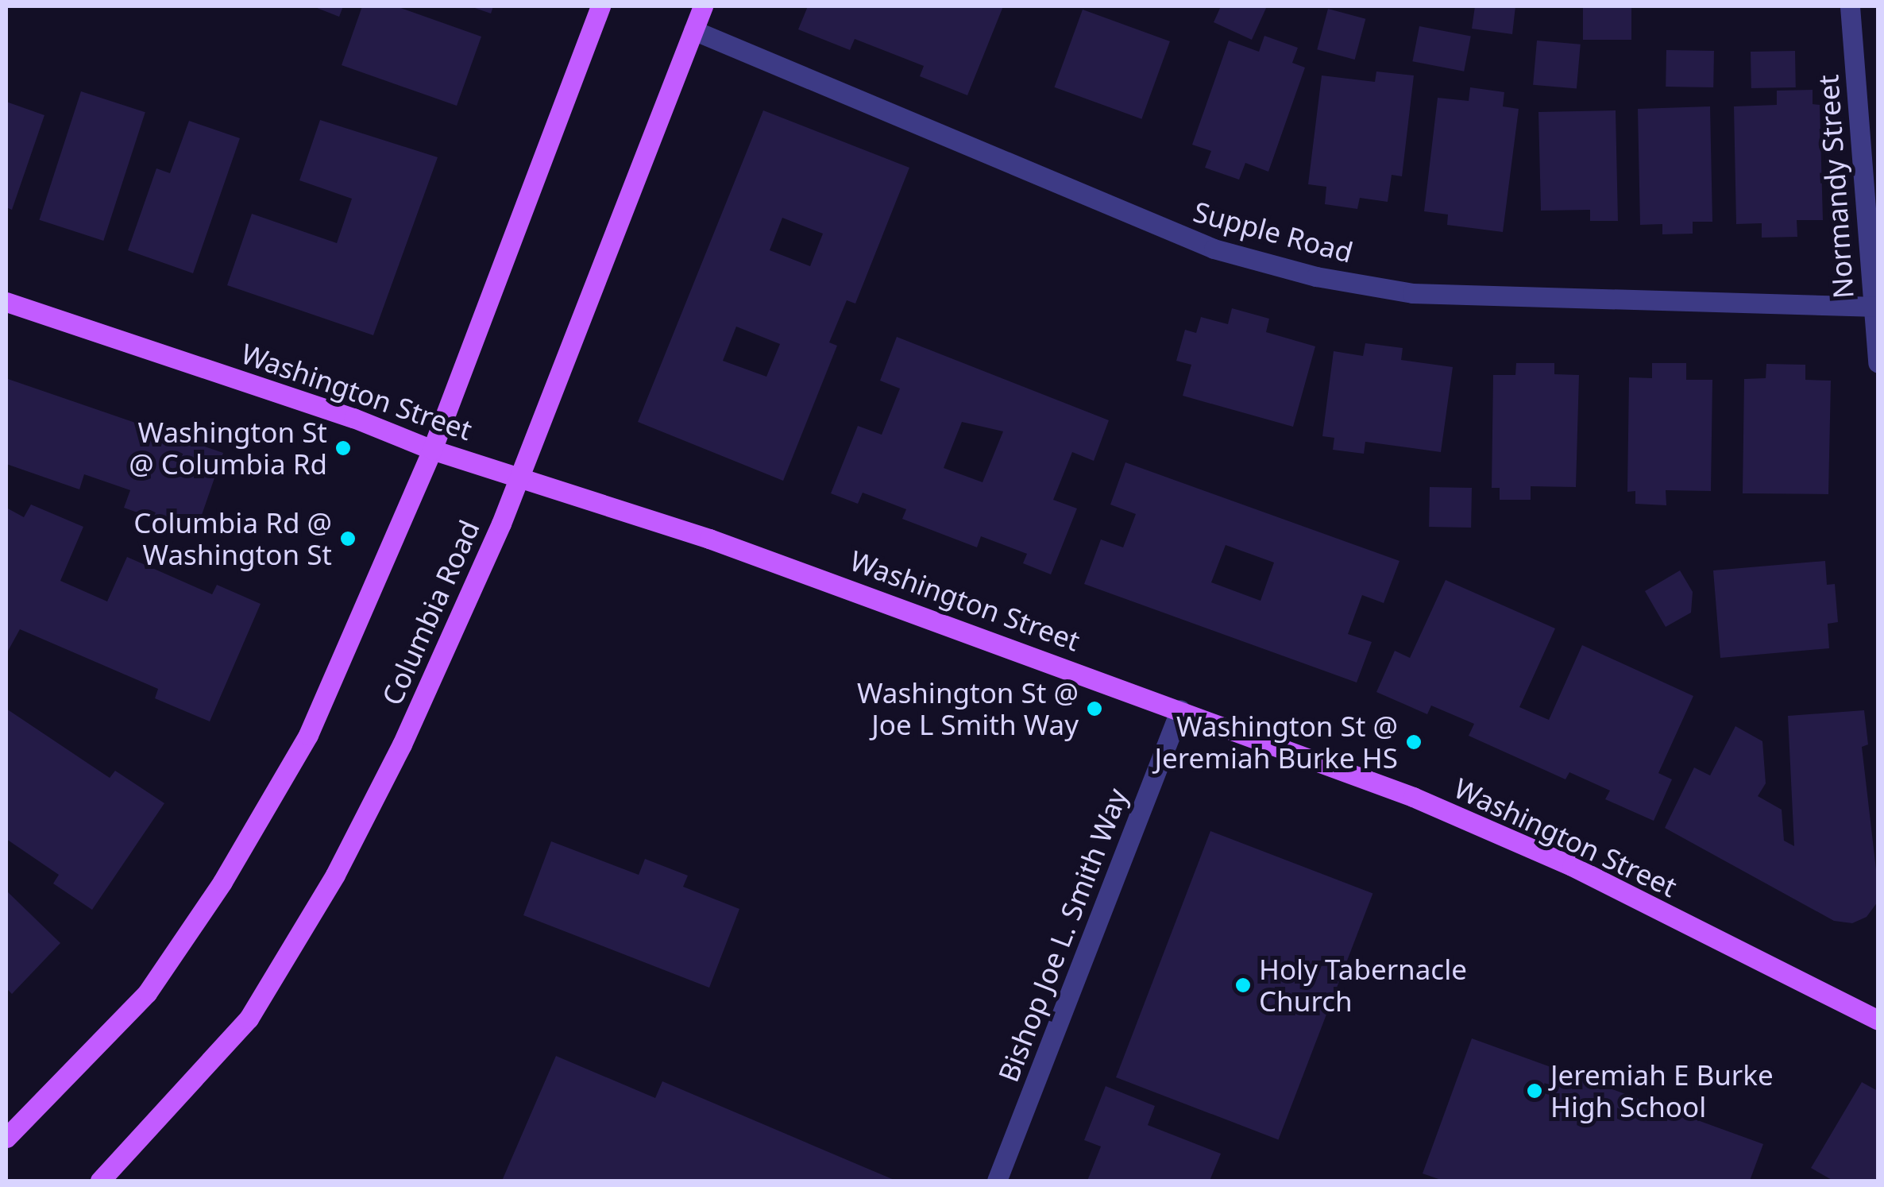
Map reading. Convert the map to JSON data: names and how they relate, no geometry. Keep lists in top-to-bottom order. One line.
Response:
{"streets":{"main road":["Washington Street","Columbia Road"],"street":["Normandy Street","Supple Road","Bishop Joe L. Smith Way"]},"crossings":[["Normandy Street","Supple Road"],["Supple Road","Columbia Road"],["Washington Street","Columbia Road"],["Washington Street","Bishop Joe L. Smith Way"]],"places":["Washington St @ Columbia Rd","Columbia Rd @ Washington St","Washington St @ Joe L Smith Way","Washington St @ Jeremiah Burke HS","Holy Tabernacle Church","Jeremiah E Burke High School"]}
